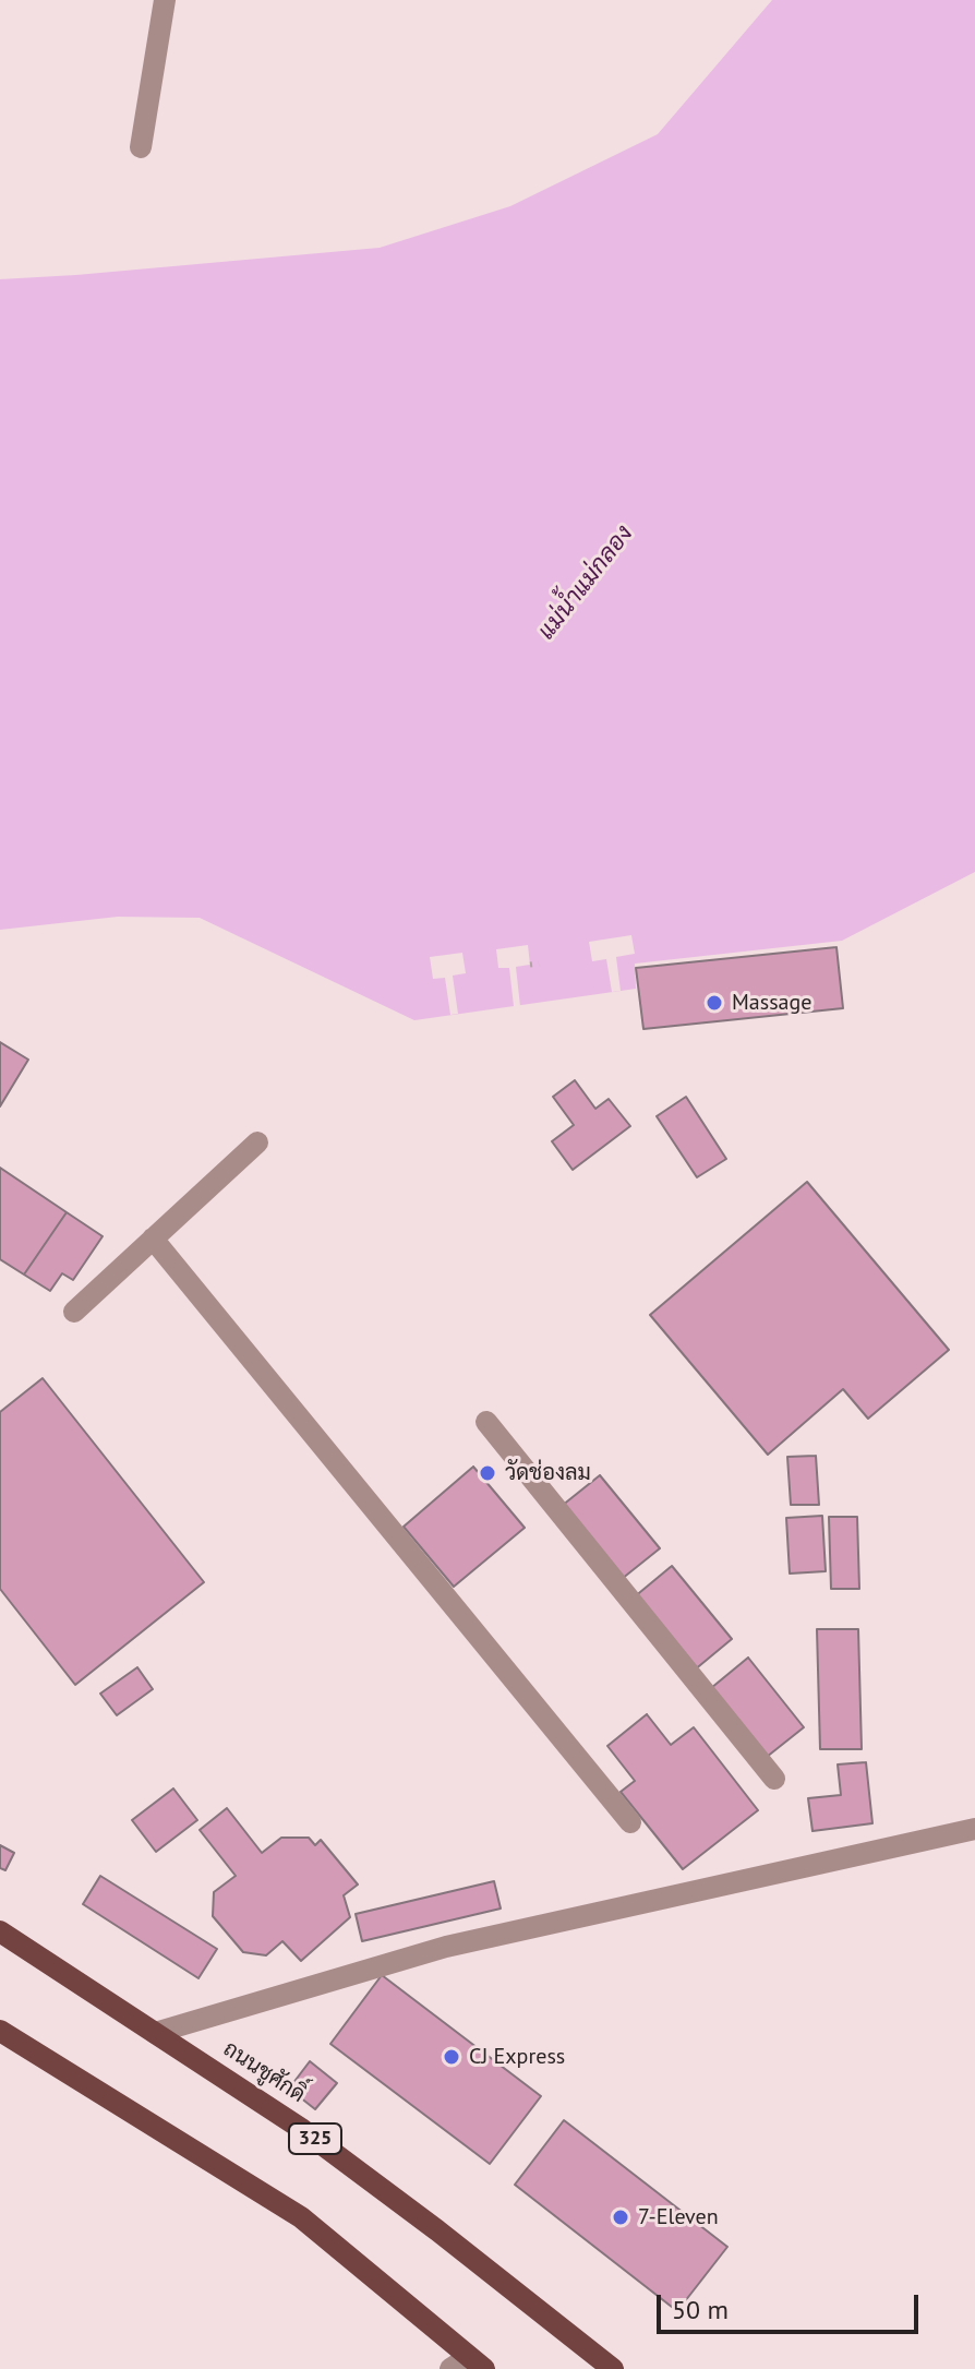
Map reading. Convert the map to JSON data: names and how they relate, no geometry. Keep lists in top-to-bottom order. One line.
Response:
{"streets":{"main road":["ถนนชูศักดิ์","325"]},"water":["แม่น้ำแม่กลอง"],"places":["Massage","วัดช่องลม","CJ Express","7-Eleven"],"scale_bar":"50 m"}
